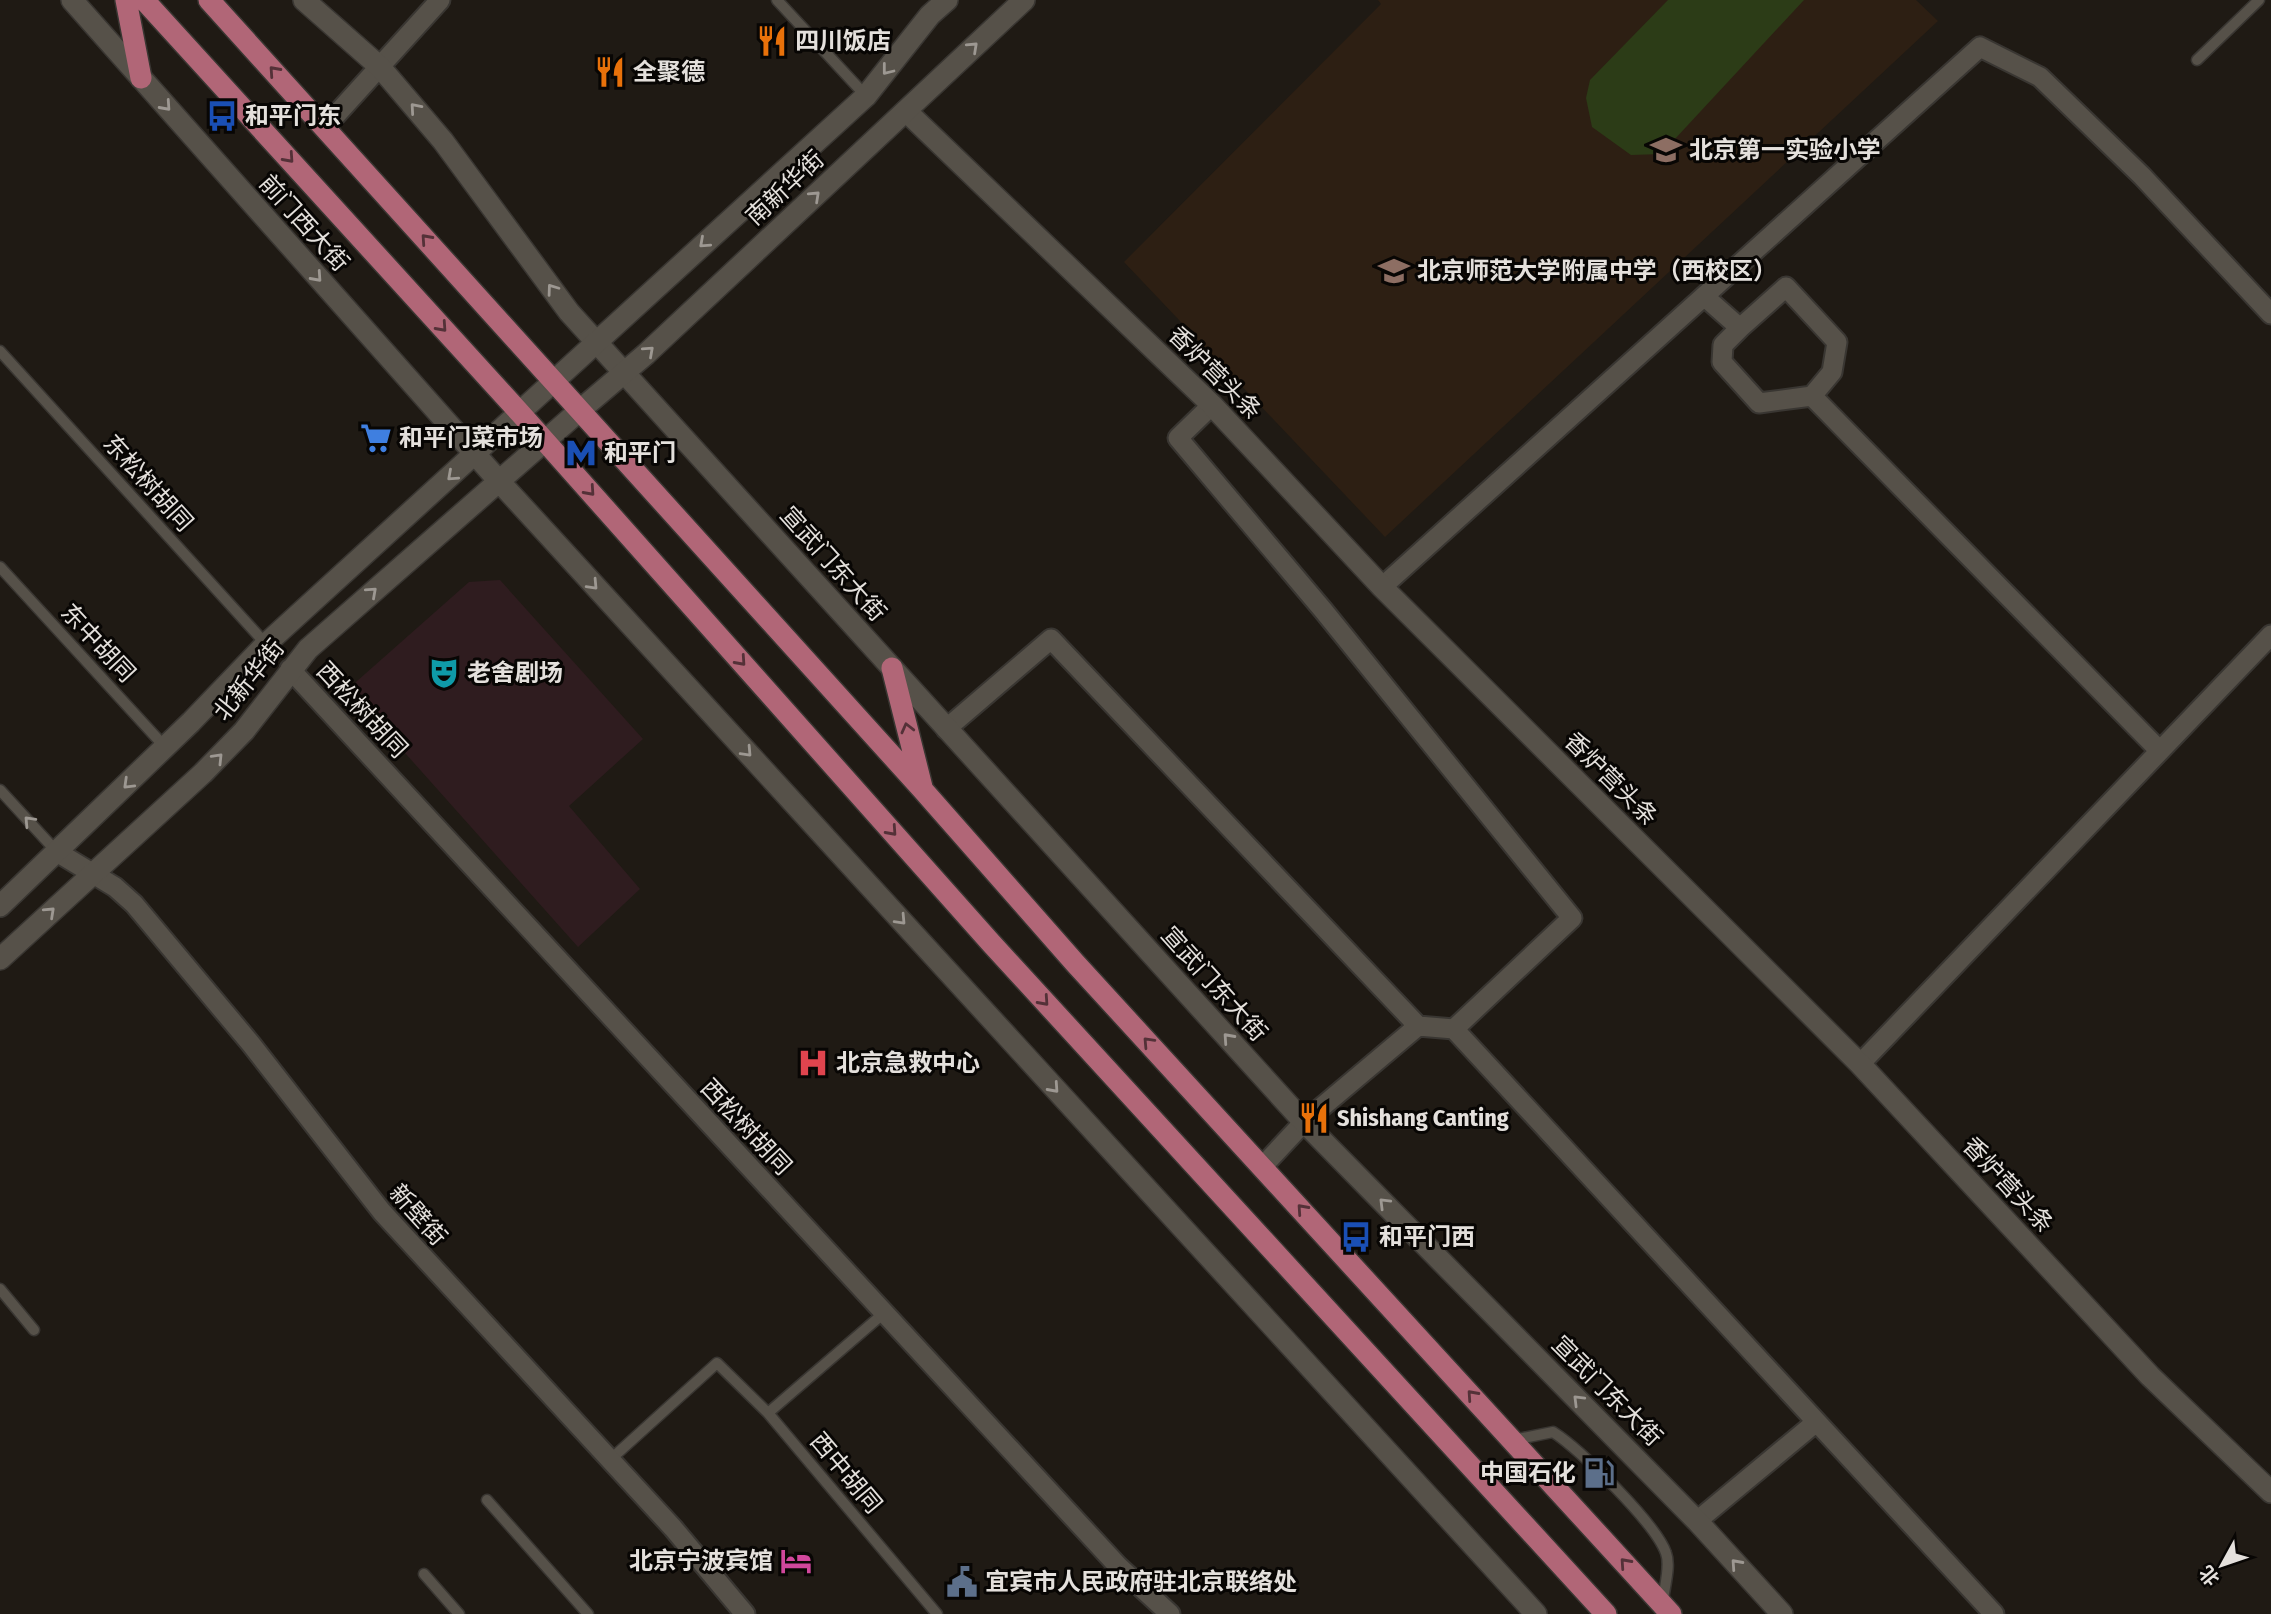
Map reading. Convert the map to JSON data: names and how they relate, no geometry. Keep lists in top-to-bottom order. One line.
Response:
{"streets":{"main road":["前门西大街"],"street":["南新华街","香炉营头条","宣武门东大街","北新华街","西松树胡同","新壁街"],"lane":["东松树胡同","东中胡同","西中胡同"]},"crossings":[["南新华街","前门西大街"],["南新华街","香炉营头条"],["南新华街","宣武门东大街"],["南新华街","北新华街"],["前门西大街","北新华街"],["东松树胡同","北新华街"],["东中胡同","北新华街"],["北新华街","西松树胡同"],["北新华街","新壁街"],["新壁街","西中胡同"]],"places":{"restaurant":["四川饭店","全聚德","Shishang Canting"],"bus stop":["和平门东","和平门西"],"school or university":["北京第一实验小学","北京师范大学附属中学（西校区）"],"supermarket":["和平门菜市场"],"metro station":["和平门"],"theatre":["老舍剧场"],"hospital":["北京急救中心"],"fuel station":["中国石化"],"hotel":["北京宁波宾馆"],"public building":["宜宾市人民政府驻北京联络处"]},"north":"bottom left"}
